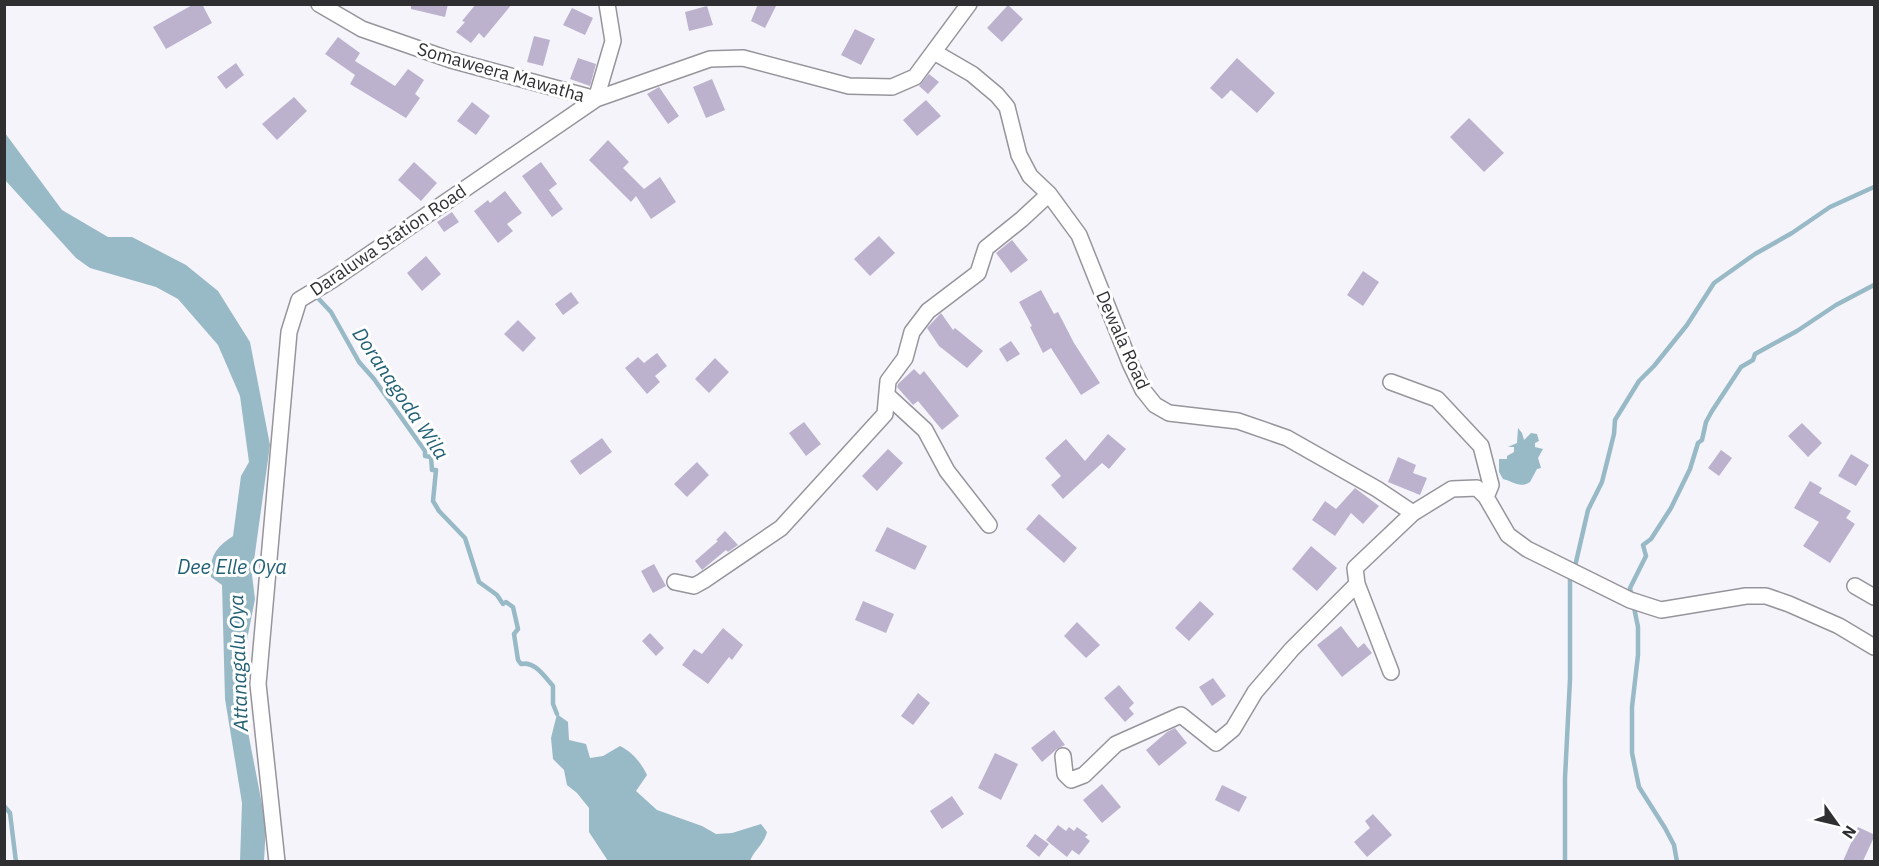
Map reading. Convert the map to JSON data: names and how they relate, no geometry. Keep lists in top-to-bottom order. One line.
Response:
{"streets":{"street":["Somaweera Mawatha","Daraluwa Station Road","Dewala Road"]},"crossings":[["Somaweera Mawatha","Daraluwa Station Road"],["Daraluwa Station Road","Dewala Road"]],"water":["Doranagoda Wila","Dee Elle Oya","Attanagalu Oya"],"north":"bottom right"}
